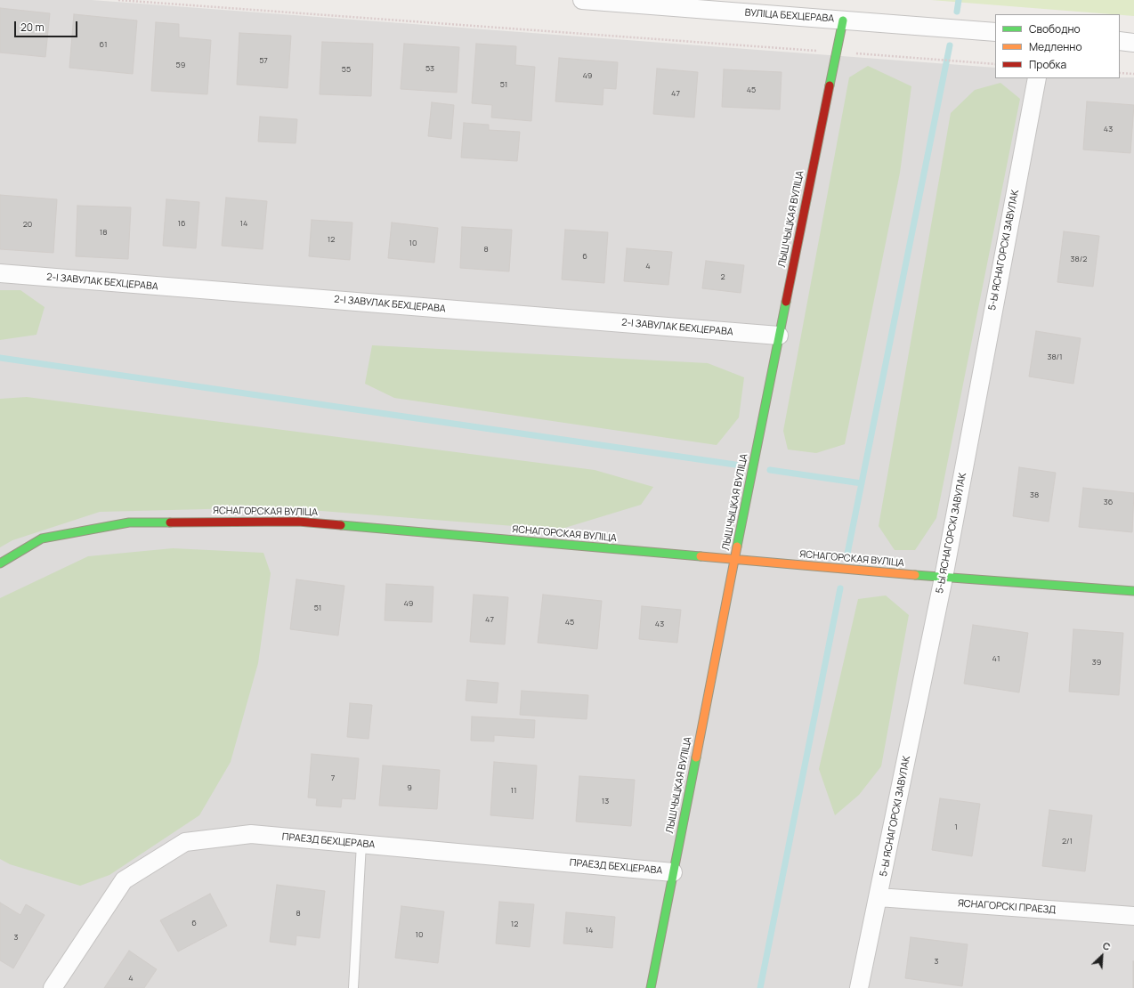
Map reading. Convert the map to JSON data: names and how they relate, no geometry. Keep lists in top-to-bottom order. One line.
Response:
{"streets":{"street":["ВУЛІЦА БЕХЦЕРАВА","ЛЫШЧЫЦКАЯ ВУЛІЦА","5-Ы ЯСНАГОРСКІ ЗАВУЛАК","2-І ЗАВУЛАК БЕХЦЕРАВА","ЯСНАГОРСКАЯ ВУЛІЦА","ПРАЕЗД БЕХЦЕРАВА","ЯСНАГОРСКІ ПРАЕЗД"]},"crossings":[["ВУЛІЦА БЕХЦЕРАВА","ЛЫШЧЫЦКАЯ ВУЛІЦА"],["ЛЫШЧЫЦКАЯ ВУЛІЦА","2-І ЗАВУЛАК БЕХЦЕРАВА"],["ЛЫШЧЫЦКАЯ ВУЛІЦА","ЯСНАГОРСКАЯ ВУЛІЦА"],["ЛЫШЧЫЦКАЯ ВУЛІЦА","ПРАЕЗД БЕХЦЕРАВА"],["5-Ы ЯСНАГОРСКІ ЗАВУЛАК","ЯСНАГОРСКАЯ ВУЛІЦА"],["5-Ы ЯСНАГОРСКІ ЗАВУЛАК","ЯСНАГОРСКІ ПРАЕЗД"]],"house_numbers":["61","57","59","53","55","49","51","45","47","43","16","14","20","18","12","10","8","6","38/2","4","2","38/1","38","36","49","51","47","45","43","41","39","7","9","11","13","1","2/1","8","6","12","14","10","3","3","4"],"legend":["Свободно","Медленно","Пробка"],"scale_bar":"20 m","north":"top right"}
